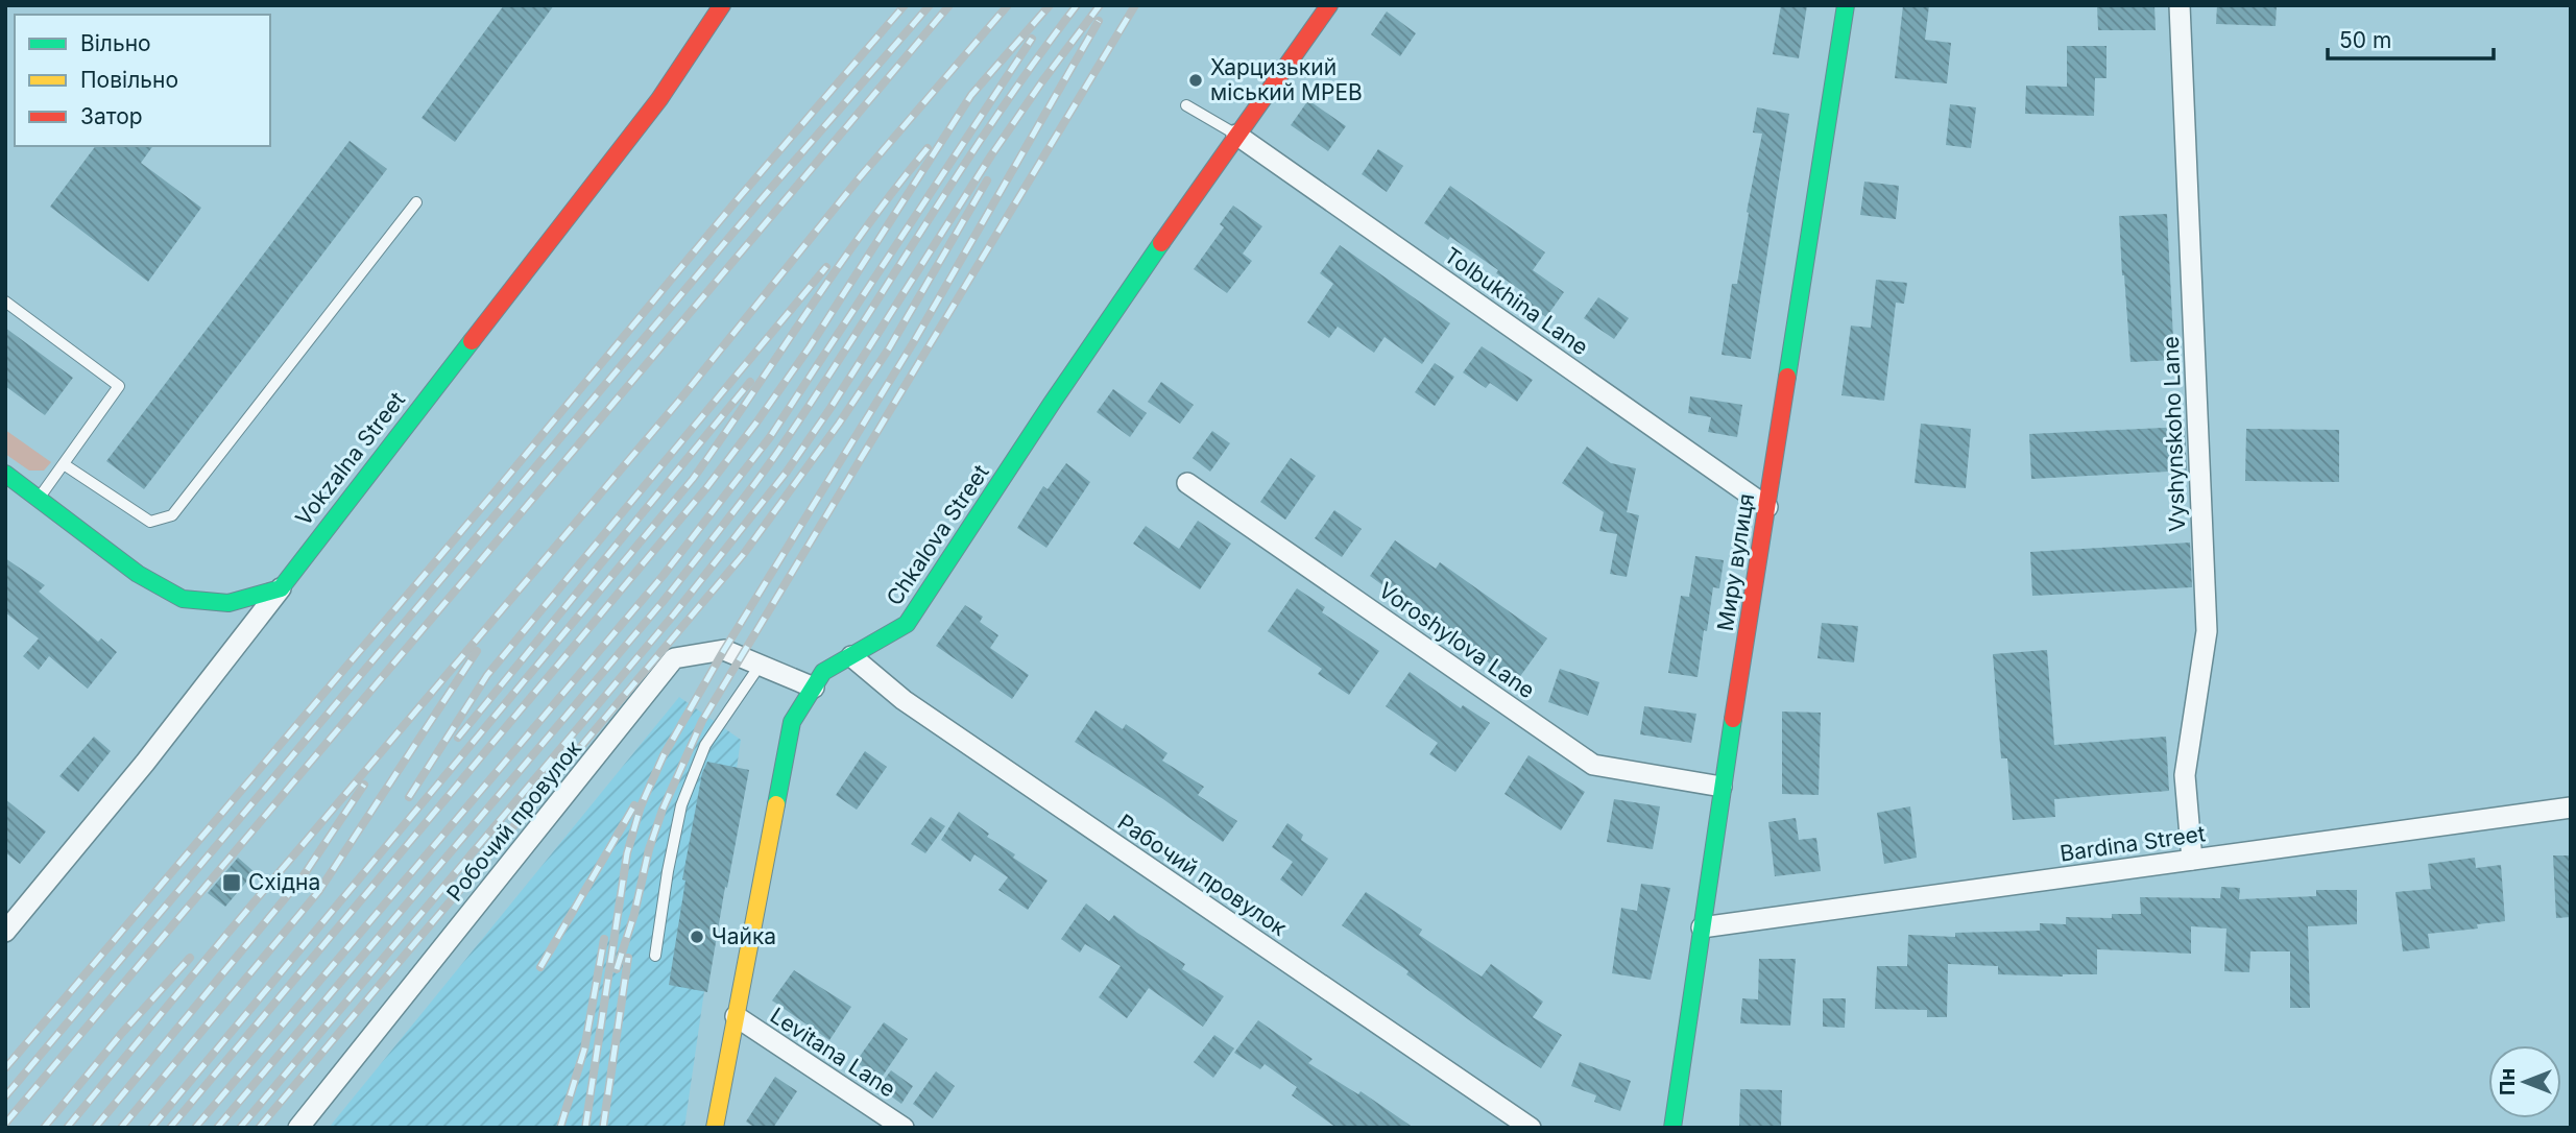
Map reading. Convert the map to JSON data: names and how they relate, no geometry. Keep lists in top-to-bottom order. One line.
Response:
{"streets":{"street":["Tolbukhina Lane","Vyshynskoho Lane","Vokzalna Street","Chkalova Street","Миру вулиця","Voroshylova Lane","Робочий провулок","Bardina Street","Рабочий провулок","Levitana Lane"]},"crossings":[["Tolbukhina Lane","Chkalova Street"],["Tolbukhina Lane","Миру вулиця"],["Vyshynskoho Lane","Bardina Street"],["Chkalova Street","Робочий провулок"],["Chkalova Street","Рабочий провулок"],["Chkalova Street","Levitana Lane"],["Миру вулиця","Voroshylova Lane"],["Миру вулиця","Bardina Street"]],"places":{"other":["Харцизький міський МРЕВ","Чайка"],"transit":["Східна"]},"legend":["Вільно","Повільно","Затор"],"scale_bar":"50 m","north":"left"}
